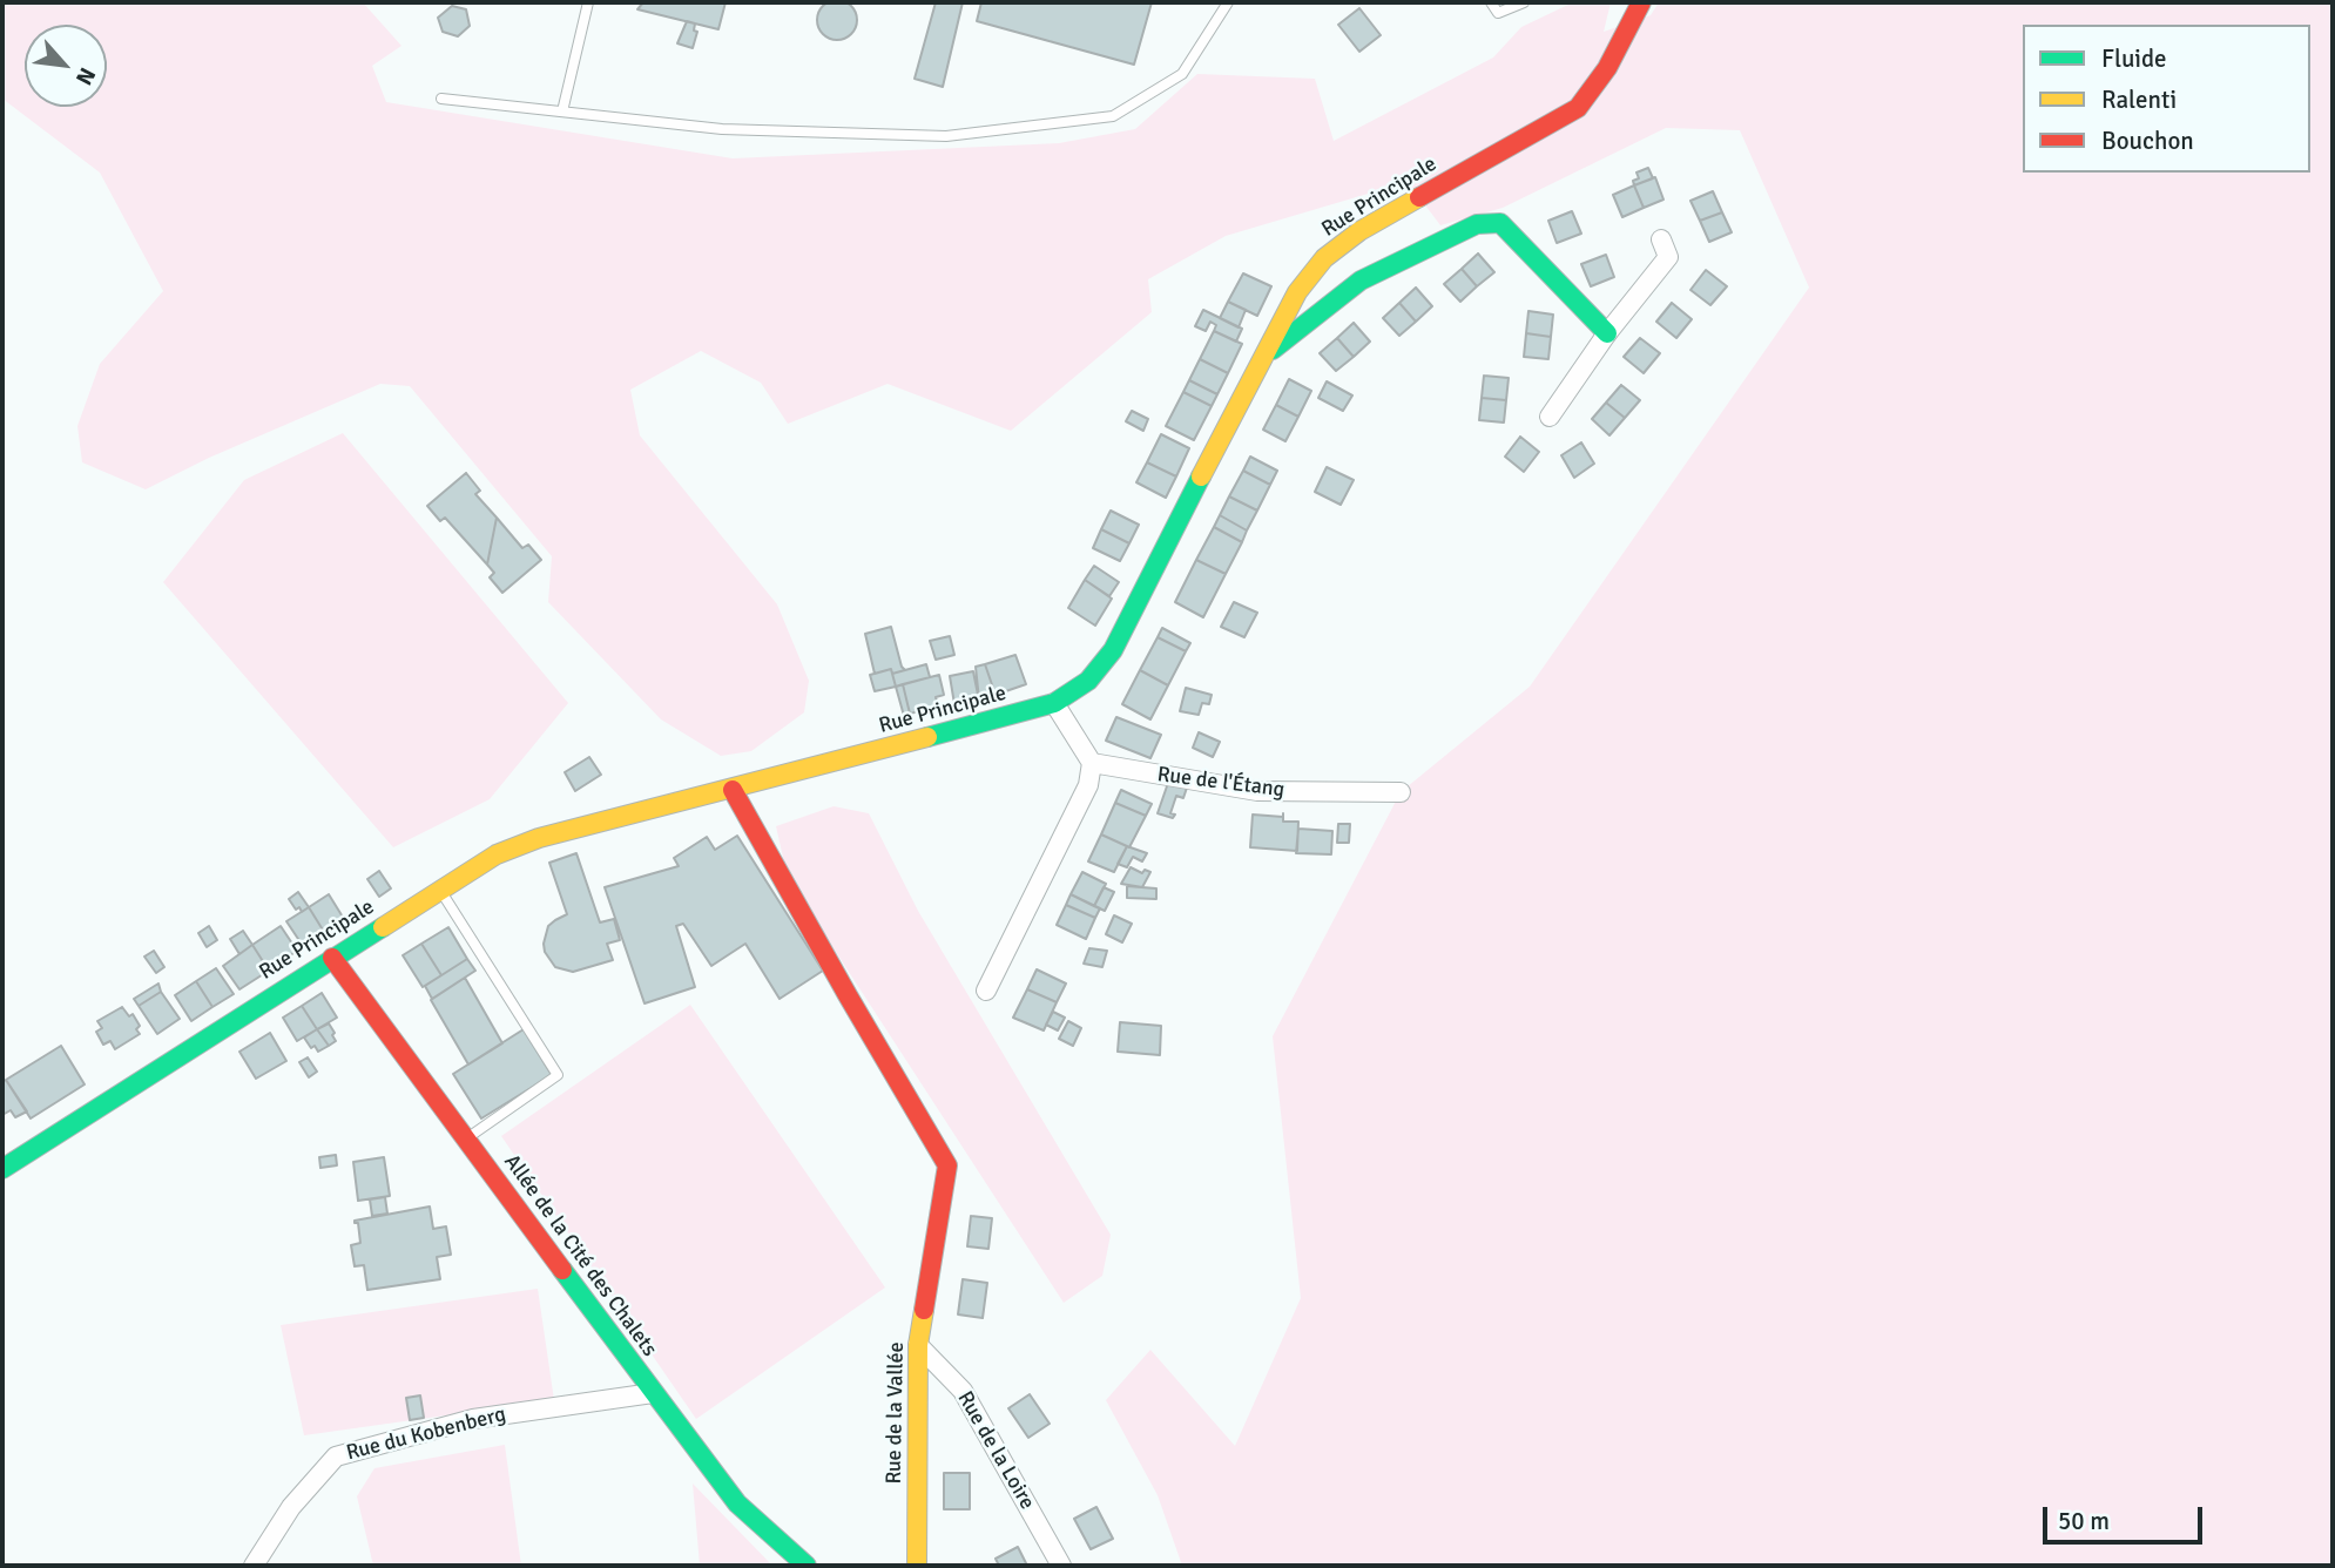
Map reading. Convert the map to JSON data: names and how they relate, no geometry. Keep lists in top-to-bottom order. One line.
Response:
{"streets":{"main road":["Rue Principale","Allée de la Cité des Chalets","Rue de la Vallée"],"street":["Rue de l'Étang","Rue du Kobenberg","Rue de la Loire"]},"crossings":[["Rue Principale","Allée de la Cité des Chalets"],["Rue Principale","Rue de la Vallée"],["Allée de la Cité des Chalets","Rue du Kobenberg"],["Rue de la Vallée","Rue de la Loire"]],"legend":["Fluide","Ralenti","Bouchon"],"scale_bar":"50 m","north":"bottom right"}
